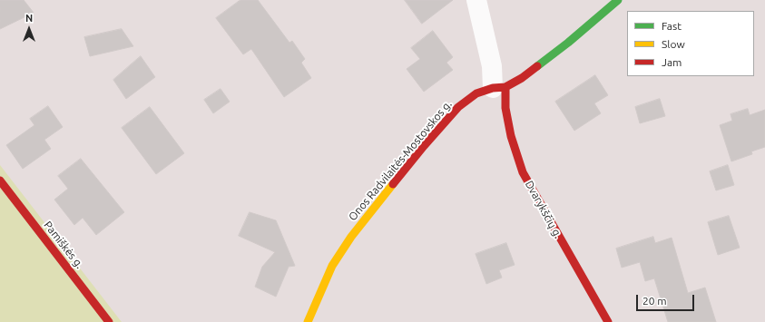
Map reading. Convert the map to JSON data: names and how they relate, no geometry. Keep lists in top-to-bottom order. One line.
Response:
{"streets":{"street":["Onos Radvilaitės-Mostovskos g.","Dvarykščių g.","Pamiškės g."]},"crossings":[["Onos Radvilaitės-Mostovskos g.","Dvarykščių g."]],"legend":["Fast","Slow","Jam"],"scale_bar":"20 m","north":"top"}
